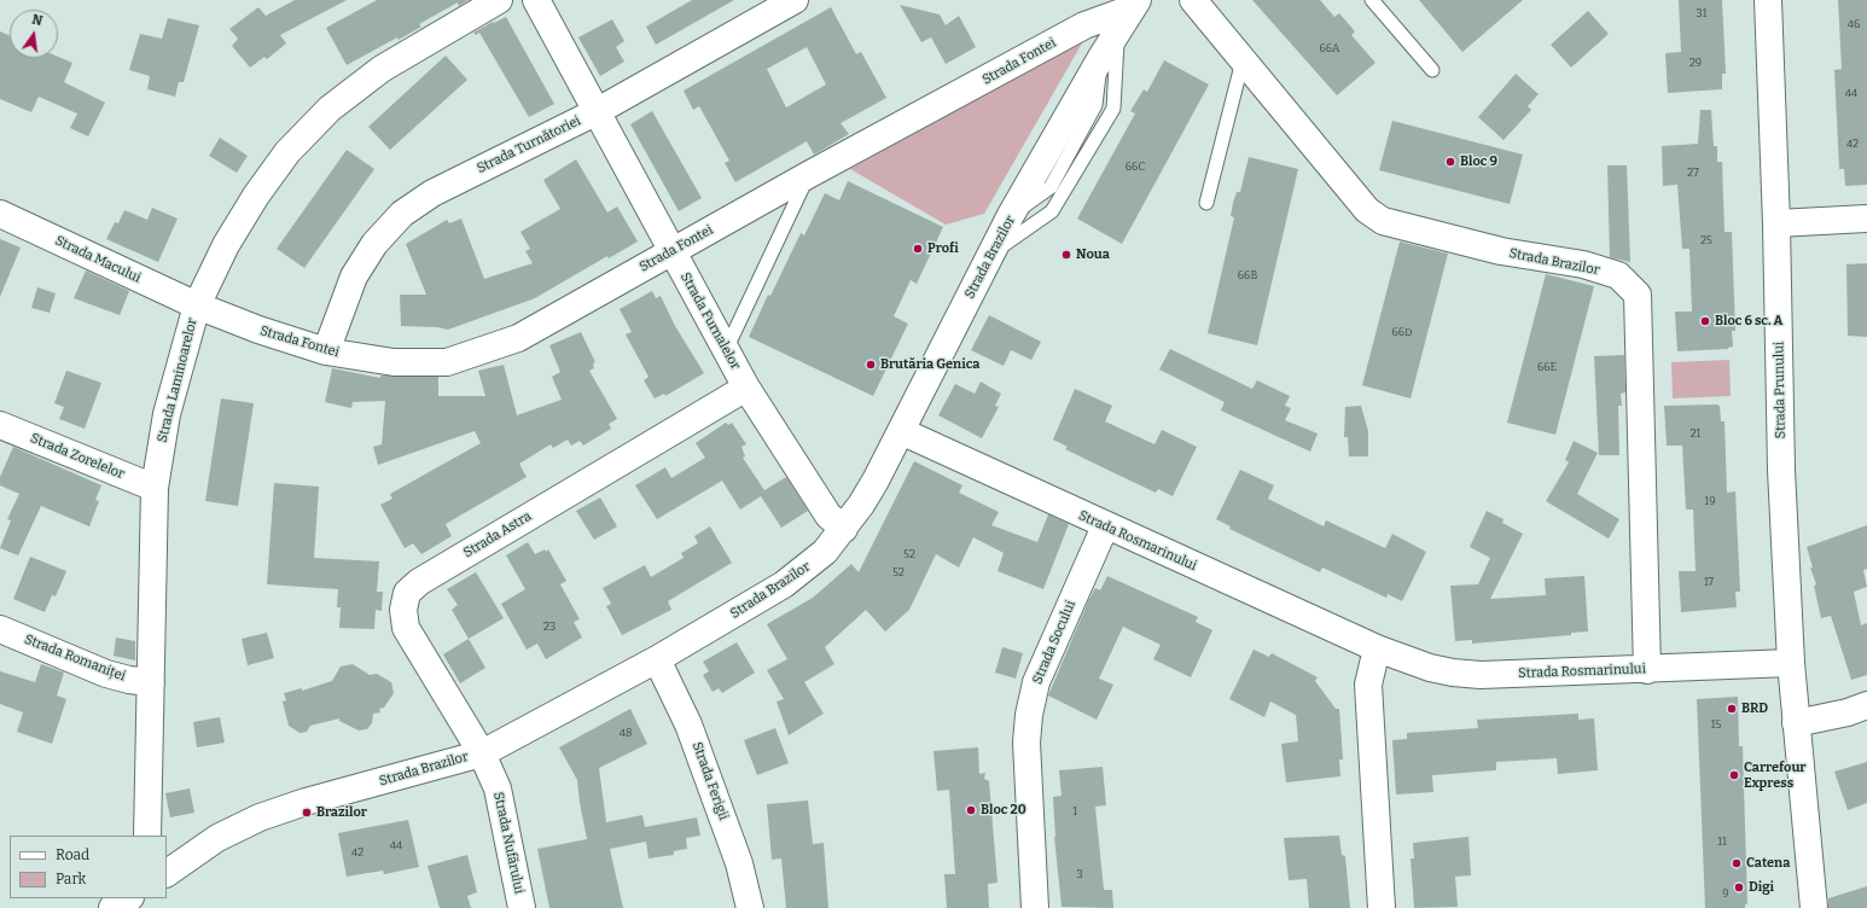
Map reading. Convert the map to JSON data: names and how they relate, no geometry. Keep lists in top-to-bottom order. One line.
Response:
{"streets":{"street":["Strada Fontei","Strada Turnătoriei","Strada Brazilor","Strada Macului","Strada Furnalelor","Strada Laminoarelor","Strada Prunului","Strada Zorelelor","Strada Astra","Strada Rosmarinului","Strada Socului","Strada Romaniței","Strada Ferigii","Strada Nufărului"]},"crossings":[["Strada Fontei","Strada Turnătoriei"],["Strada Fontei","Strada Brazilor"],["Strada Fontei","Strada Macului"],["Strada Fontei","Strada Furnalelor"],["Strada Fontei","Strada Laminoarelor"],["Strada Turnătoriei","Strada Furnalelor"],["Strada Brazilor","Strada Furnalelor"],["Strada Brazilor","Strada Astra"],["Strada Brazilor","Strada Rosmarinului"],["Strada Brazilor","Strada Ferigii"],["Strada Brazilor","Strada Nufărului"],["Strada Macului","Strada Laminoarelor"],["Strada Furnalelor","Strada Astra"],["Strada Laminoarelor","Strada Zorelelor"],["Strada Laminoarelor","Strada Romaniței"],["Strada Prunului","Strada Rosmarinului"],["Strada Astra","Strada Nufărului"],["Strada Rosmarinului","Strada Socului"]],"places":["Bloc 9","Profi","Noua","Bloc 6 sc. A","Brutăria Genica","BRD","Carrefour Express","Bloc 20","Brazilor","Catena","Digi"],"house_numbers":["31","46","66A","29","44","42","66C","27","25","66B","66D","66E","21","19","52","52","17","23","15","48","1","11","44","42","3","9"],"legend":["Road","Park"],"north":"top"}
